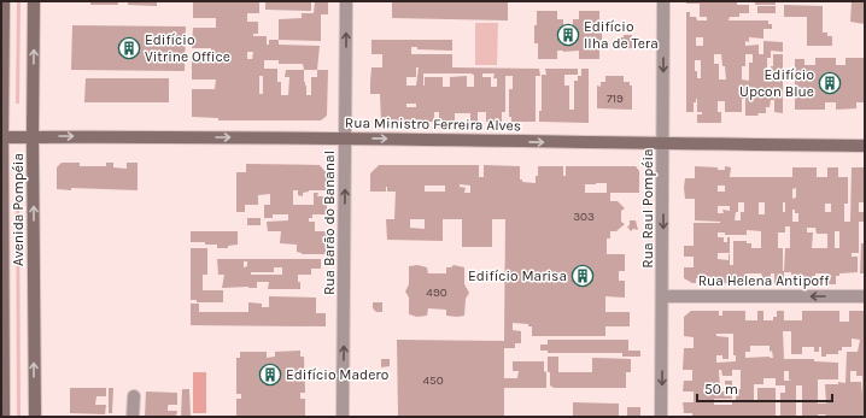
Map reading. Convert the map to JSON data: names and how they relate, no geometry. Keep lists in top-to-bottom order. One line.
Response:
{"streets":{"street":["Rua Ministro Ferreira Alves","Rua Raul Pompéia","Avenida Pompéia","Rua Barão do Bananal","Rua Helena Antipoff"]},"crossings":[["Rua Ministro Ferreira Alves","Rua Raul Pompéia"],["Rua Ministro Ferreira Alves","Avenida Pompéia"],["Rua Ministro Ferreira Alves","Rua Barão do Bananal"],["Rua Raul Pompéia","Rua Helena Antipoff"]],"one_way":["Rua Ministro Ferreira Alves","Rua Raul Pompéia","Rua Barão do Bananal","Rua Helena Antipoff"],"places":{"building":["Edifício Ilha de Tera","Edifício Vitrine Office","Edifício Upcon Blue","Edifício Marisa","Edifício Madero"]},"house_numbers":["719","303","490","450"],"scale_bar":"50 m"}
